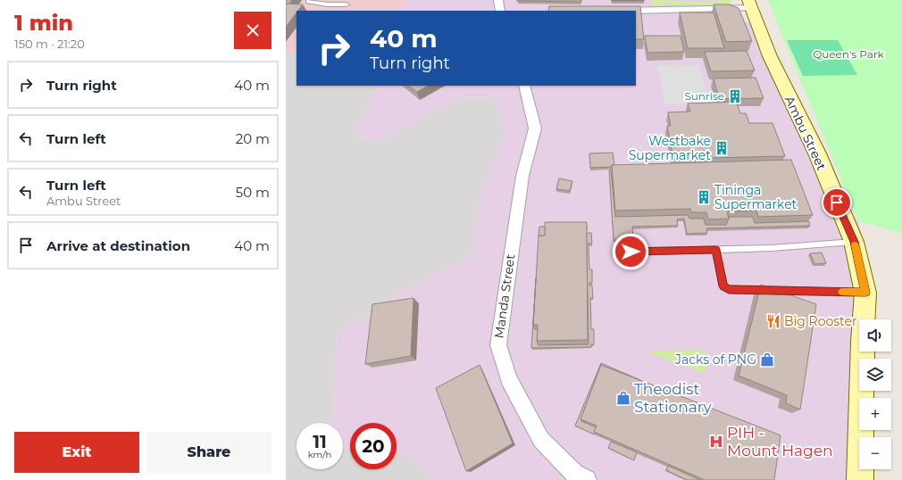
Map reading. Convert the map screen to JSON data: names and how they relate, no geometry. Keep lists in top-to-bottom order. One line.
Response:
{"streets":{"street":["Ambu Street","Manda Street"]},"parks":["Queen's Park"],"places":{"building":["Sunrise","Westbake Supermarket","Tininga Supermarket"],"restaurant":["Big Rooster"],"shop":["Jacks of PNG","Theodist Stationary"],"hospital":["PIH - Mount Hagen"]},"page":{"heading":["1 min","150 m · 21:20"],"turn":["40 m","Turn right"],"list":[{"name":"Turn right","value":"40 m"},{"name":"Turn left","value":"20 m"},{"name":"Turn left","note":"Ambu Street","value":"50 m"},{"name":"Arrive at destination","value":"40 m"}],"map_buttons":["+","−"],"speed":"11 km/h","limit":"20","buttons":["Exit","Share"]}}
